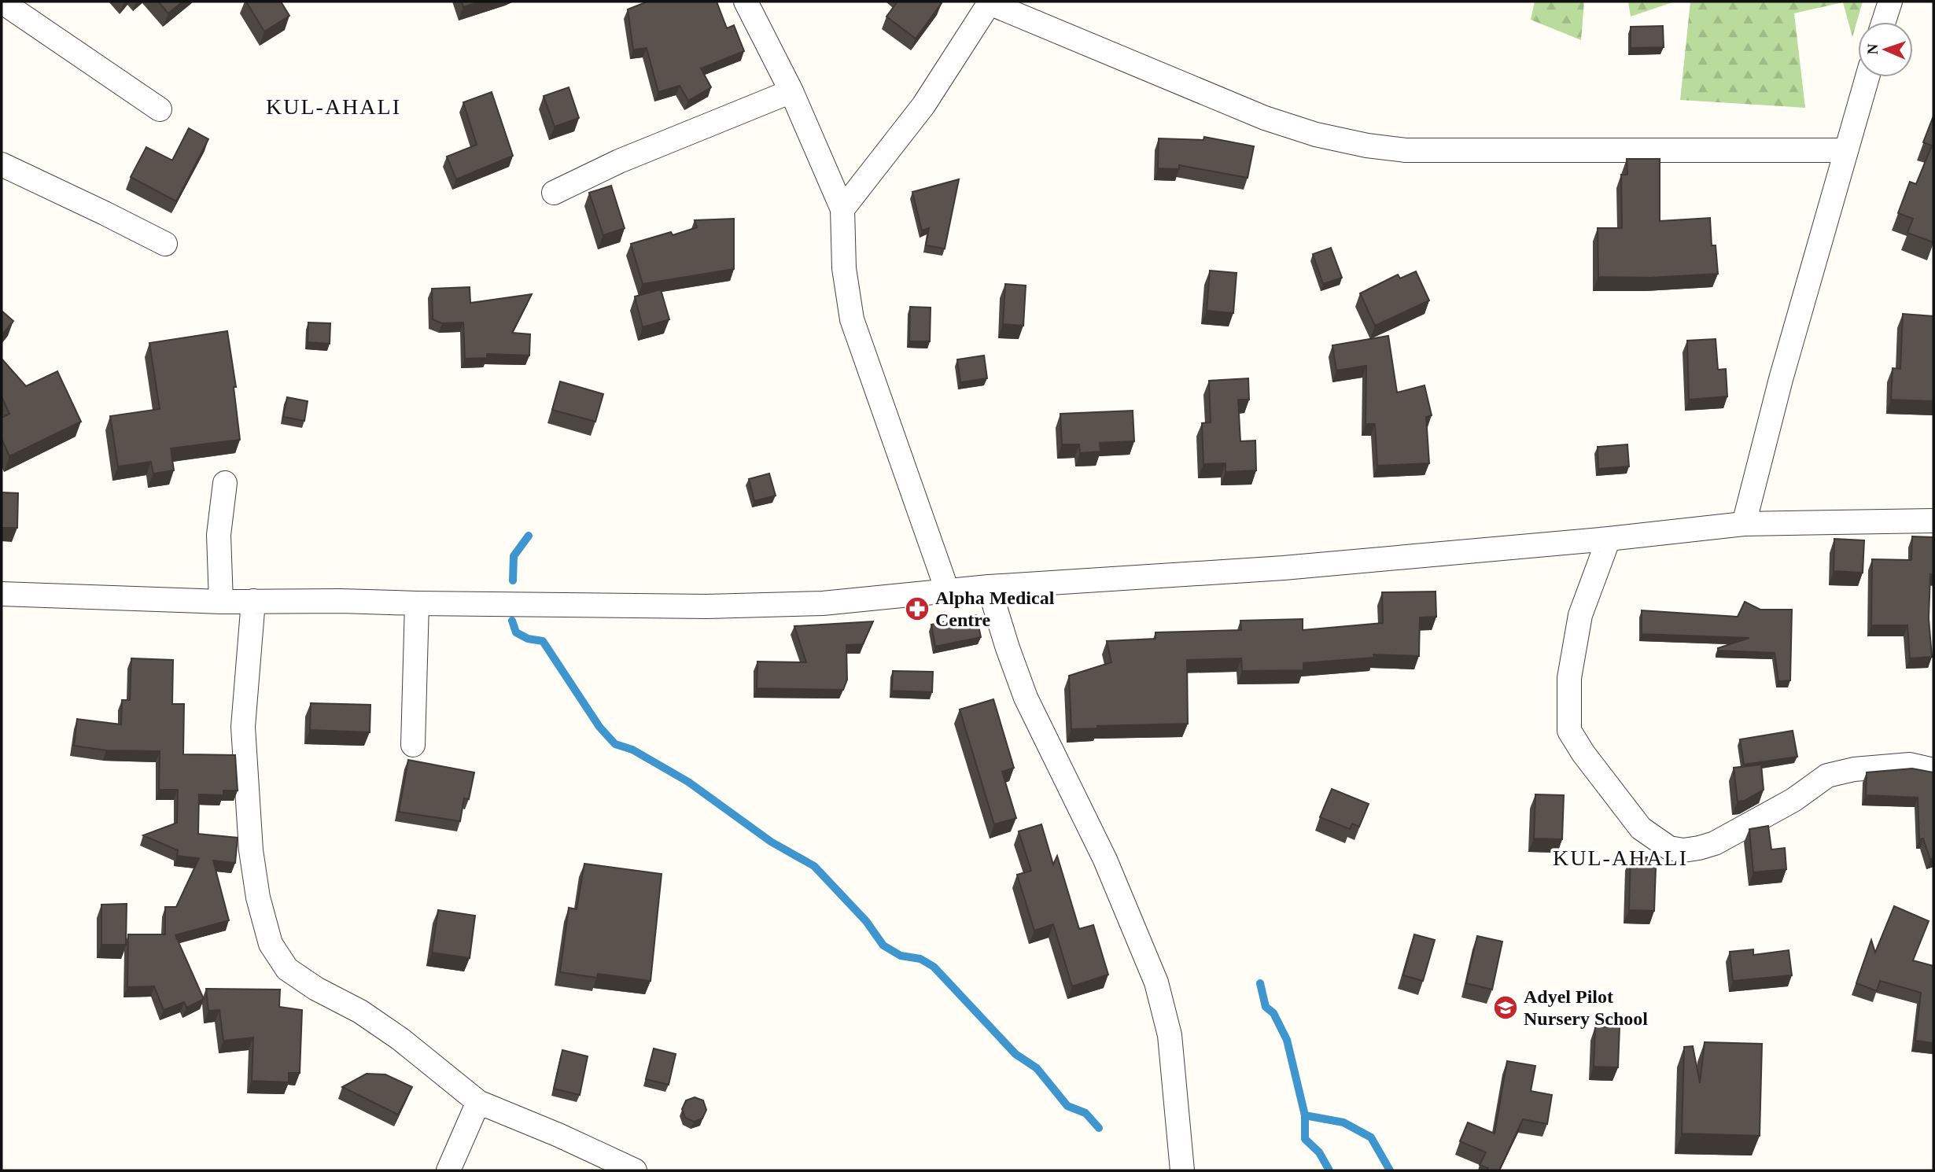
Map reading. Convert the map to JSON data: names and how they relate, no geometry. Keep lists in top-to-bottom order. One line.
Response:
{"districts":["KUL-AHALI","KUL-AHALI"],"places":{"pharmacy":["Alpha Medical Centre"],"school or university":["Adyel Pilot Nursery School"]},"north":"left"}
